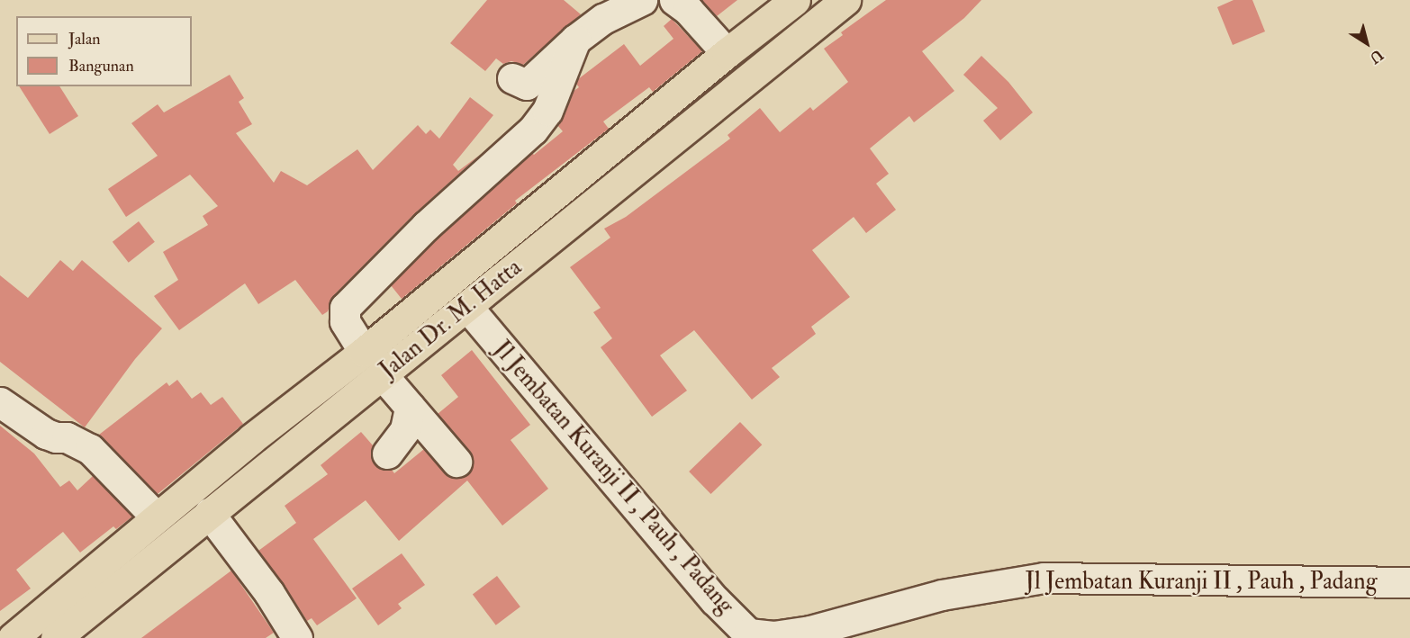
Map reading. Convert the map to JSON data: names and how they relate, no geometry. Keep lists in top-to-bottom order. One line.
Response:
{"streets":{"main road":["Jalan Dr. M. Hatta"],"street":["Jl Jembatan Kuranji II , Pauh , Padang"]},"crossings":[["Jalan Dr. M. Hatta","Jl Jembatan Kuranji II , Pauh , Padang"]],"legend":["Jalan","Bangunan"],"north":"bottom right"}
